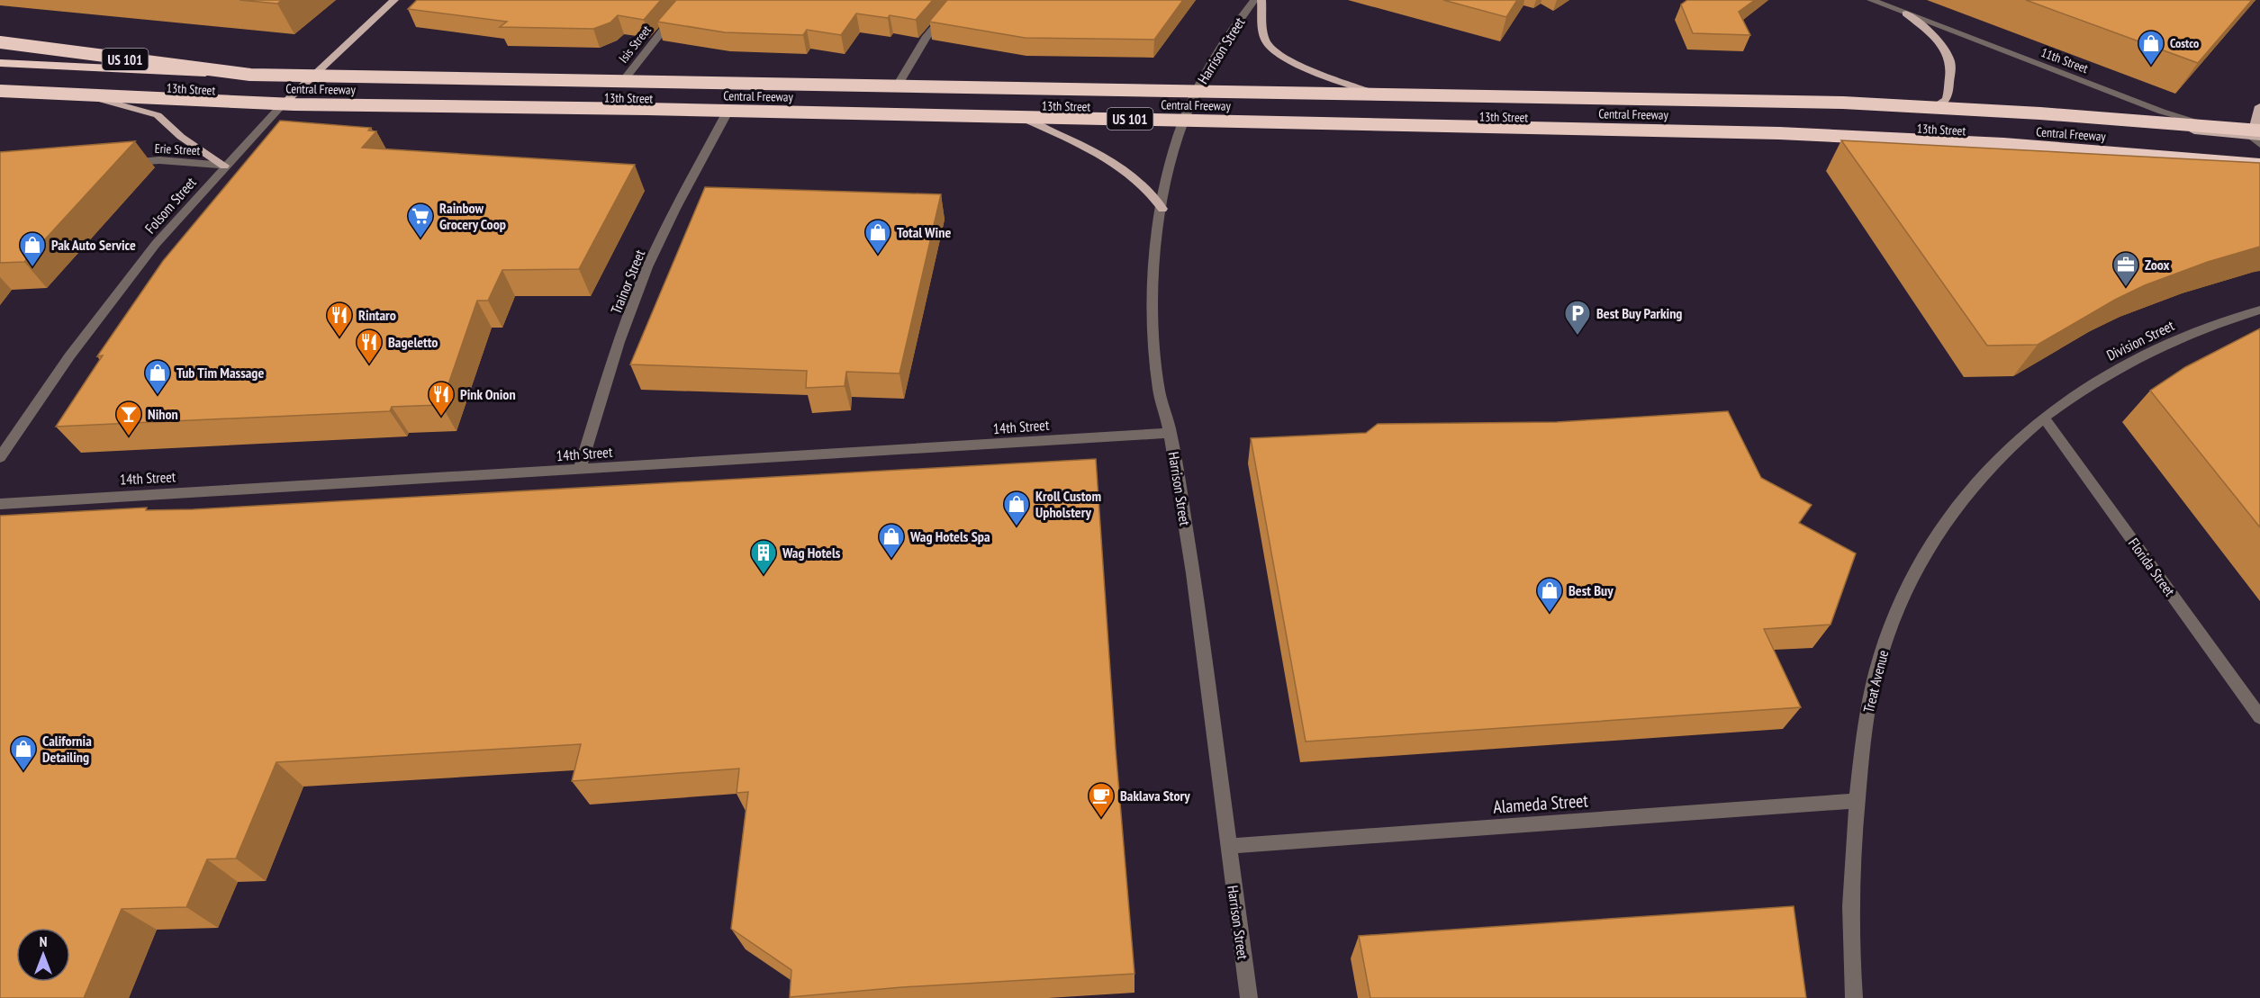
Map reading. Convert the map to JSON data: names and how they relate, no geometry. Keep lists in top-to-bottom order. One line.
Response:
{"streets":{"highway":["US 101","Central Freeway"],"main road":["13th Street","Folsom Street"],"street":["Isis Street","Harrison Street","11th Street","Erie Street","Trainor Street","Division Street","14th Street","Florida Street","Treat Avenue","Alameda Street"]},"crossings":[["Isis Street","13th Street"],["Harrison Street","13th Street"],["Harrison Street","14th Street"],["Harrison Street","Alameda Street"],["US 101","Central Freeway"],["11th Street","13th Street"],["11th Street","Central Freeway"],["13th Street","Central Freeway"],["13th Street","Folsom Street"],["13th Street","Trainor Street"],["Erie Street","Folsom Street"],["Trainor Street","14th Street"],["Division Street","Florida Street"],["Division Street","Treat Avenue"],["Florida Street","Treat Avenue"],["Treat Avenue","Alameda Street"]],"places":{"shop":["Costco","Total Wine","Pak Auto Service","Tub Tim Massage","Kroll Custom Upholstery","Wag Hotels Spa","Best Buy","California Detailing"],"supermarket":["Rainbow Grocery Coop"],"office":["Zoox"],"parking":["Best Buy Parking"],"restaurant":["Rintaro","Bageletto","Pink Onion"],"bar":["Nihon"],"building":["Wag Hotels"],"cafe":["Baklava Story"]},"north":"top"}
